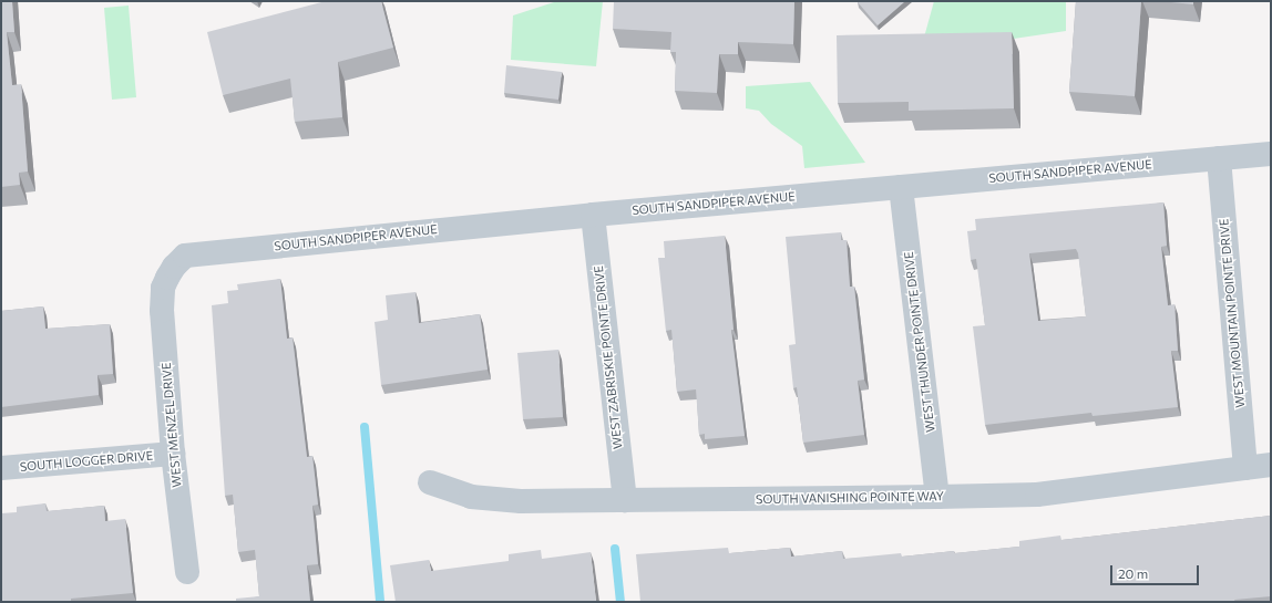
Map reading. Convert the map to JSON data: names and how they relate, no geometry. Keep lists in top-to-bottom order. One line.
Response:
{"streets":{"street":["SOUTH SANDPIPER AVENUE","WEST MOUNTAIN POINTE DRIVE","WEST THUNDER POINTE DRIVE","WEST ZABRISKIE POINTE DRIVE","WEST MENZEL DRIVE","SOUTH LOGGER DRIVE","SOUTH VANISHING POINTE WAY"]},"crossings":[["SOUTH SANDPIPER AVENUE","WEST MOUNTAIN POINTE DRIVE"],["SOUTH SANDPIPER AVENUE","WEST THUNDER POINTE DRIVE"],["SOUTH SANDPIPER AVENUE","WEST ZABRISKIE POINTE DRIVE"],["SOUTH SANDPIPER AVENUE","WEST MENZEL DRIVE"],["WEST MOUNTAIN POINTE DRIVE","SOUTH VANISHING POINTE WAY"],["WEST THUNDER POINTE DRIVE","SOUTH VANISHING POINTE WAY"],["WEST ZABRISKIE POINTE DRIVE","SOUTH VANISHING POINTE WAY"],["WEST MENZEL DRIVE","SOUTH LOGGER DRIVE"]],"scale_bar":"20 m"}
